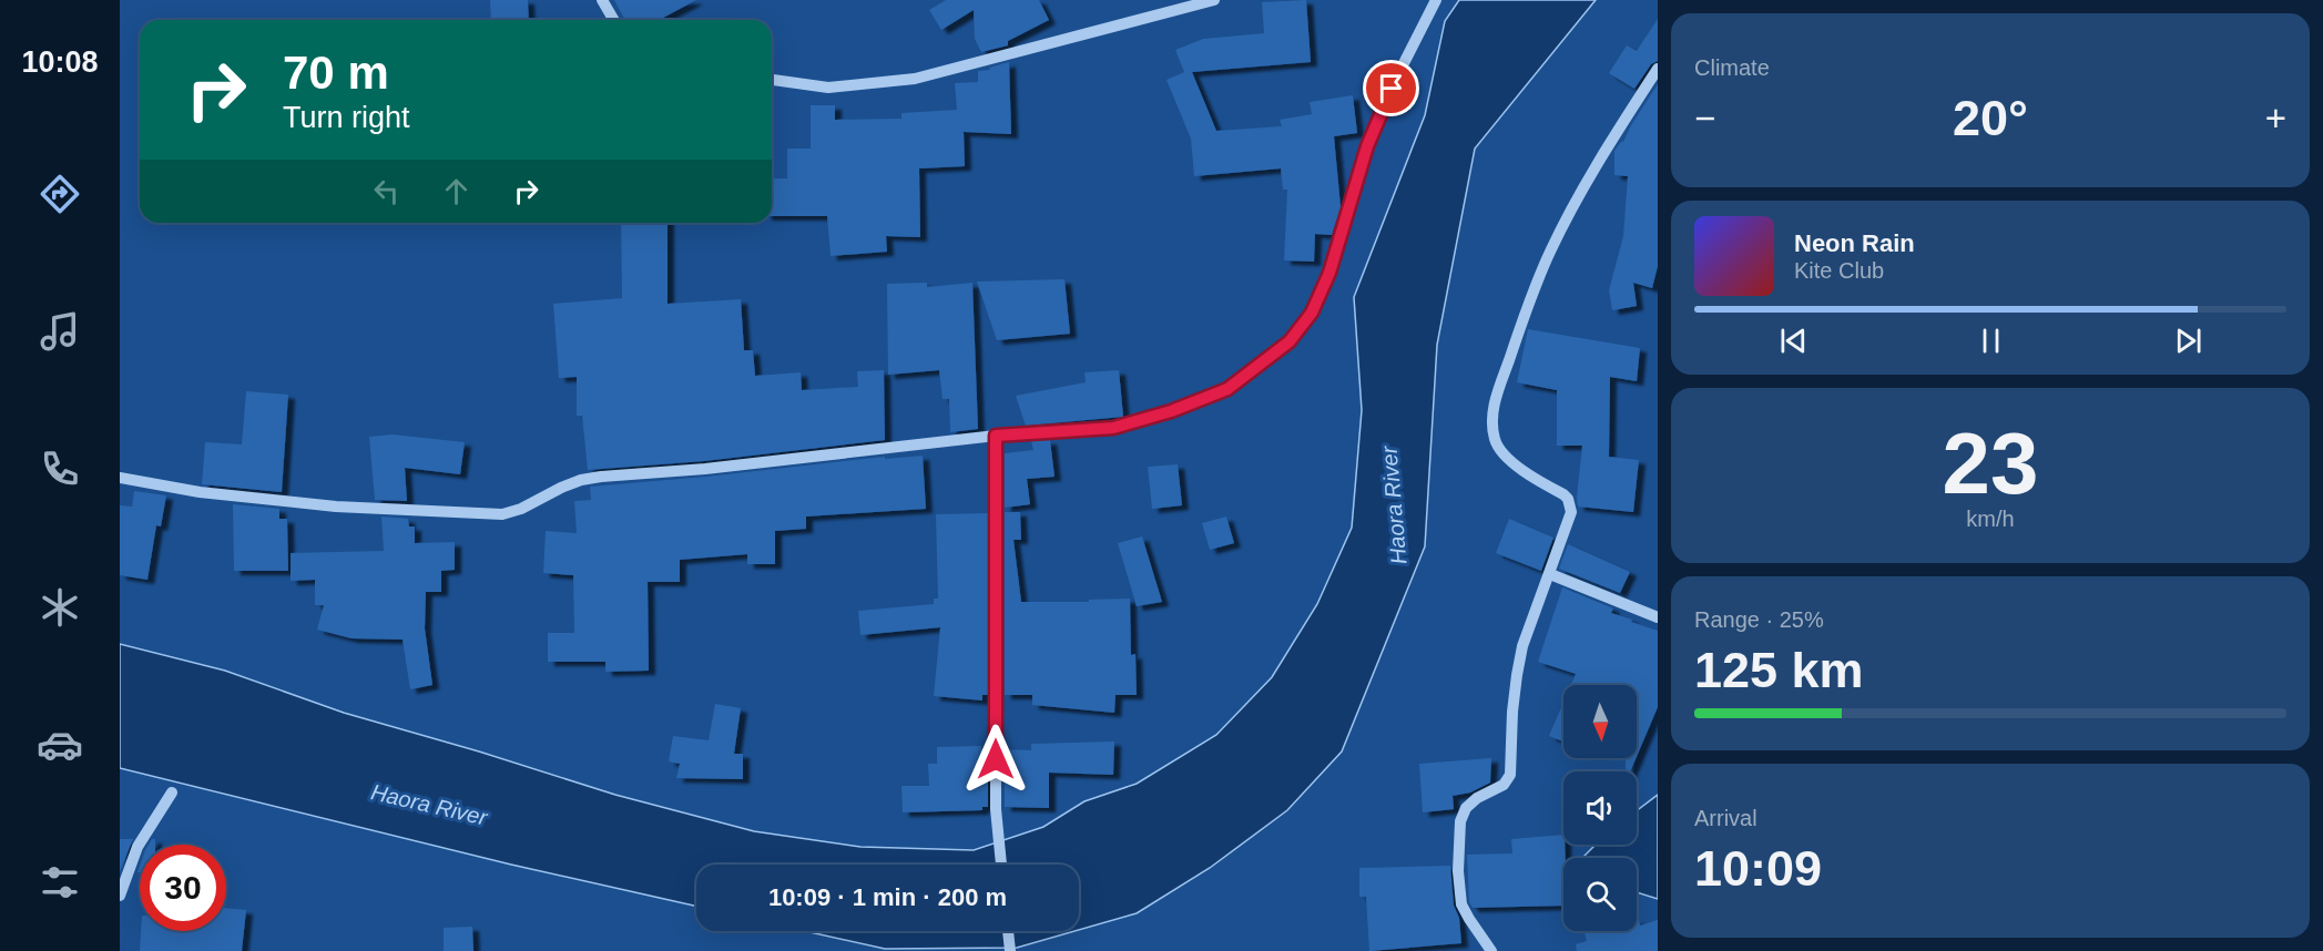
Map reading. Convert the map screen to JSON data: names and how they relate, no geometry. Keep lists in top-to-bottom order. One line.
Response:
{"water":["Haora River"],"north":"bottom","page":{"tabs":"10:08","tile":["Climate",["23","km/h"],["Range · 25%","125 km"],["Arrival","10:09"]],"turn":["70 m","Turn right"],"heat":["−","20°","+"],"song":["Neon Rain","Kite Club"],"limit":"30","trip":"10:09 · 1 min · 200 m"}}
